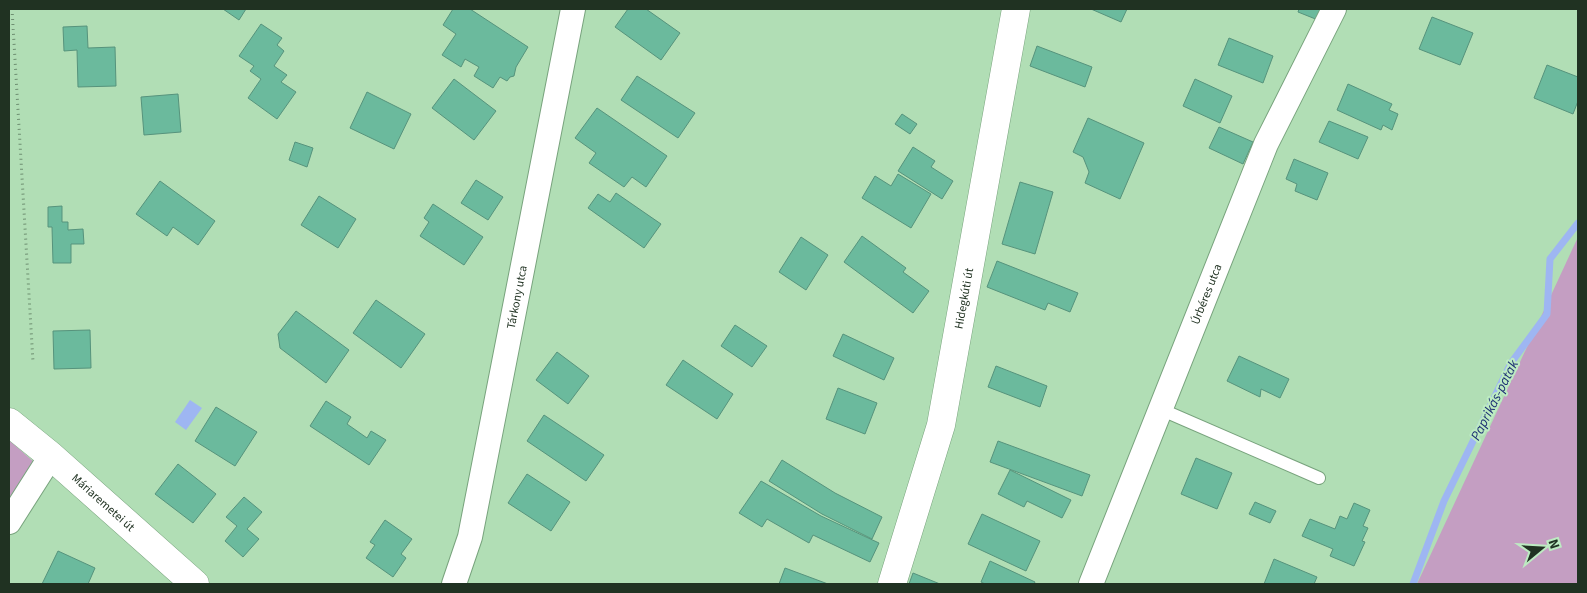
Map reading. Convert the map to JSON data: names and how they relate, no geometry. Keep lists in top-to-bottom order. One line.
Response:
{"streets":{"main road":["Hidegkúti út","Máriaremetei út"],"street":["Úrbéres utca","Tárkony utca"]},"water":["Paprikás-patak"],"north":"right"}
